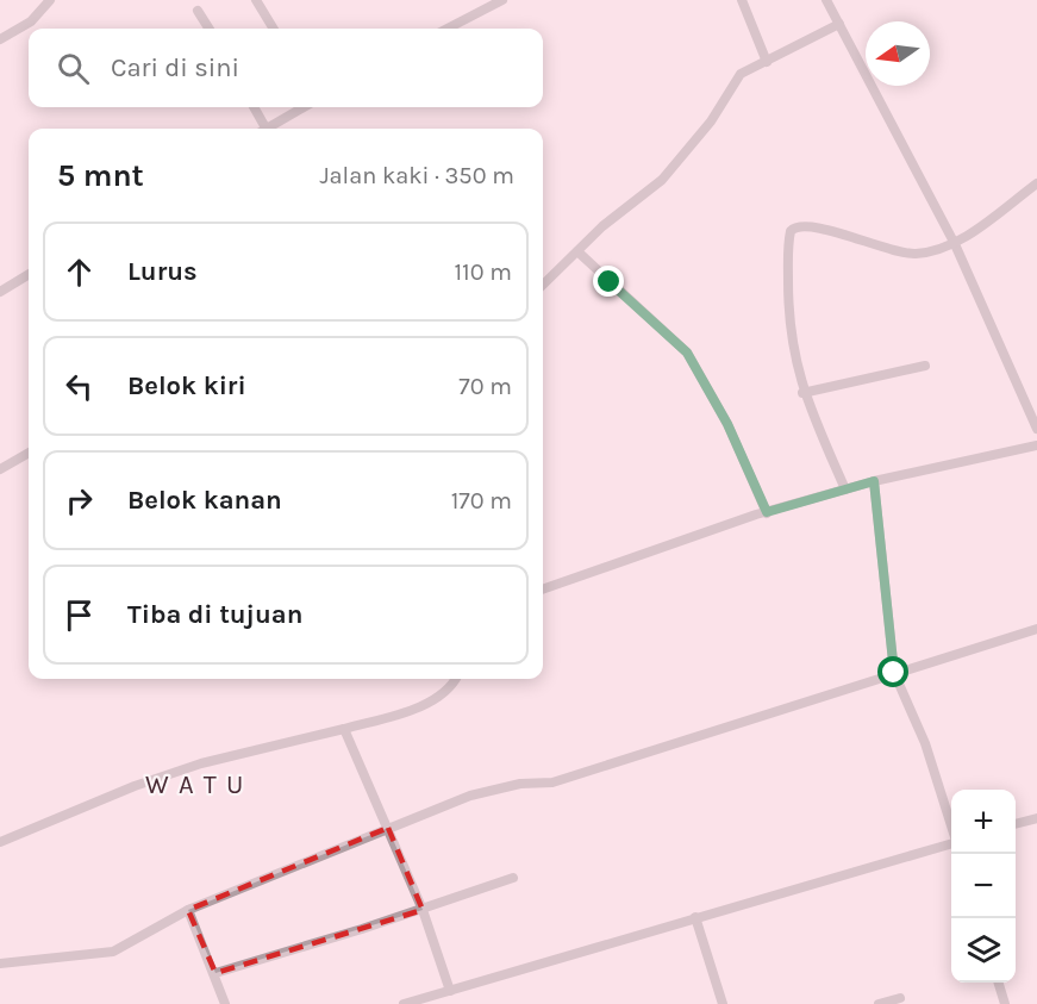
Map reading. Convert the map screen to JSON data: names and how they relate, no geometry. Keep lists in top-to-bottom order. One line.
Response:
{"districts":["W A T U"],"north":"left","page":{"search":"Cari di sini","heading":["5 mnt","Jalan kaki · 350 m"],"list":[["Lurus","110 m"],["Belok kiri","70 m"],["Belok kanan","170 m"],"Tiba di tujuan"],"map_buttons":["+","−"]}}
